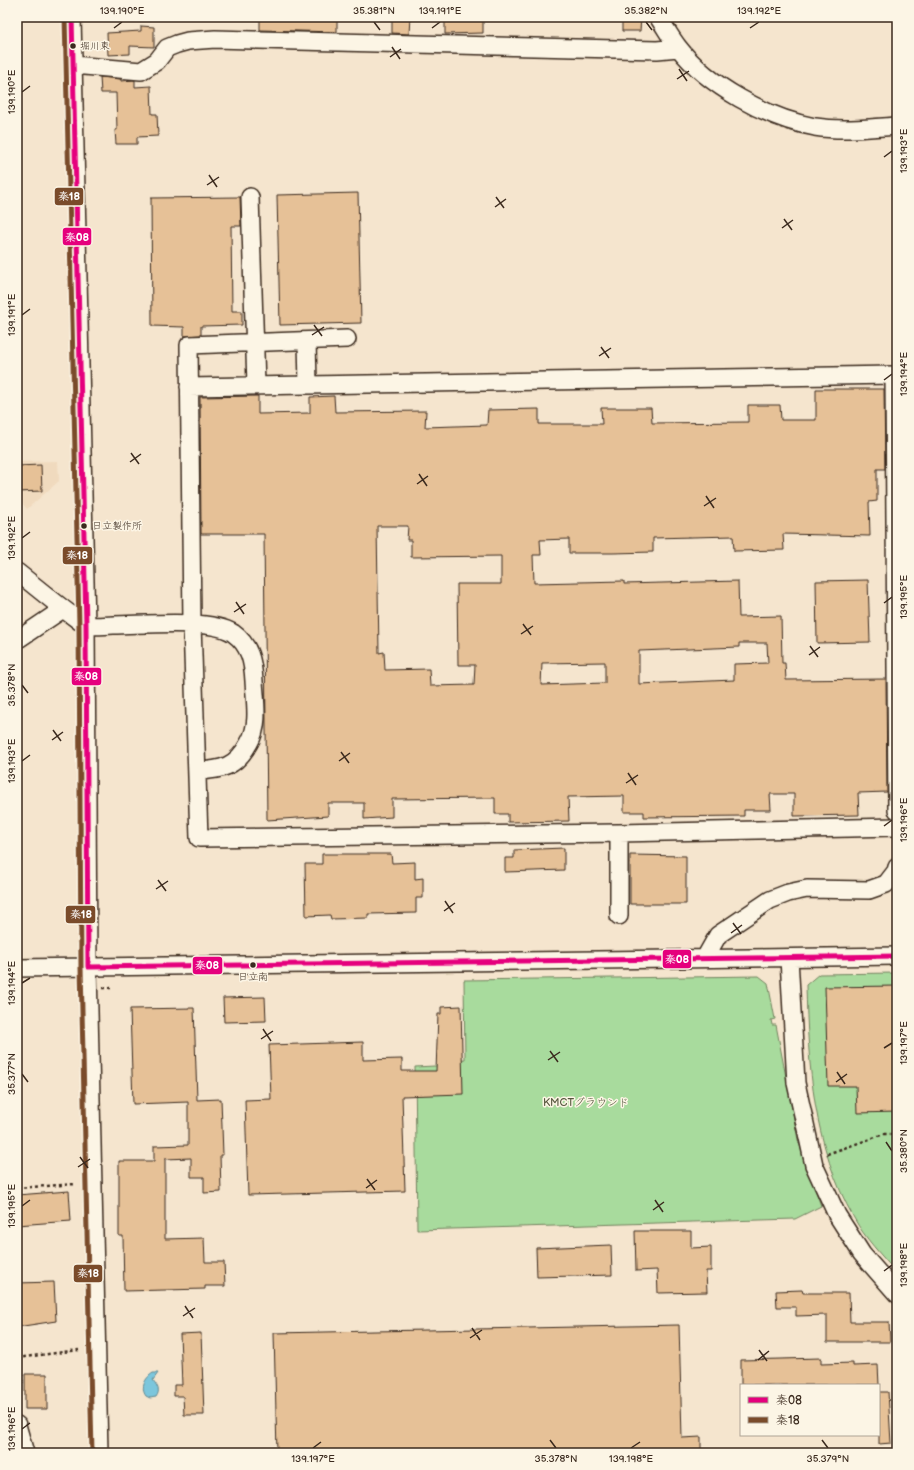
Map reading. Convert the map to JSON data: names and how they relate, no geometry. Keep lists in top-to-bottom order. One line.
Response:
{"parks":["KMCTグラウンド"],"places":["堀川東","日立製作所","日立南"],"lines":["transit line 秦08","transit line 秦18"],"legend":["秦08","秦18"],"coordinates":["139.190°E","35.381°N","139.191°E","35.382°N","139.192°E","139.193°E","139.194°E","139.195°E","35.378°N","139.196°E","139.197°E","35.377°N","35.380°N","139.198°E","35.379°N"]}
